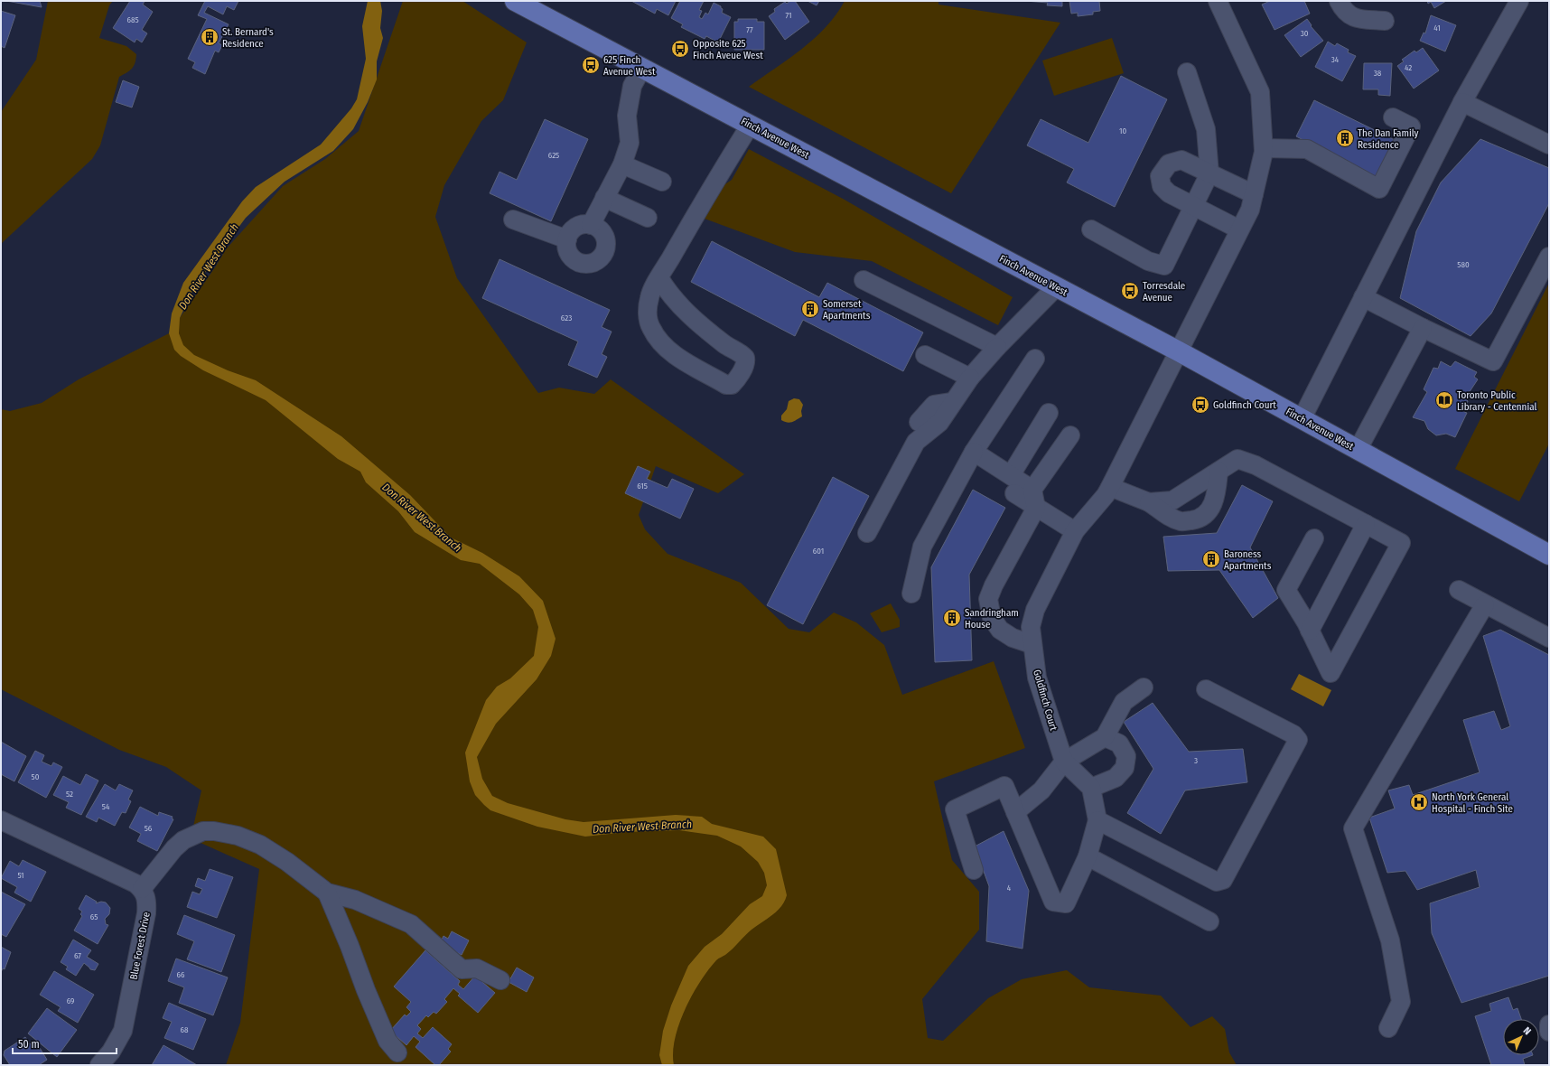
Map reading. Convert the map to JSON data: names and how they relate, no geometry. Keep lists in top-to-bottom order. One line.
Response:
{"streets":{"main road":["Finch Avenue West"],"street":["Goldfinch Court","Blue Forest Drive"]},"crossings":[["Finch Avenue West","Goldfinch Court"]],"water":["Don River West Branch"],"places":{"building":["St. Bernard's Residence","The Dan Family Residence","Somerset Apartments","Baroness Apartments","Sandringham House"],"bus stop":["Opposite 625 Finch Aveue West","625 Finch Avenue West","Torresdale Avenue","Goldfinch Court"],"library":["Toronto Public Library - Centennial"],"hospital":["North York General Hospital - Finch Site"]},"house_numbers":["71","685","41","77","30","34","42","38","10","625","580","623","615","601","3","50","52","54","56","51","4","65","67","66","69","68"],"scale_bar":"50 m","north":"top right"}
